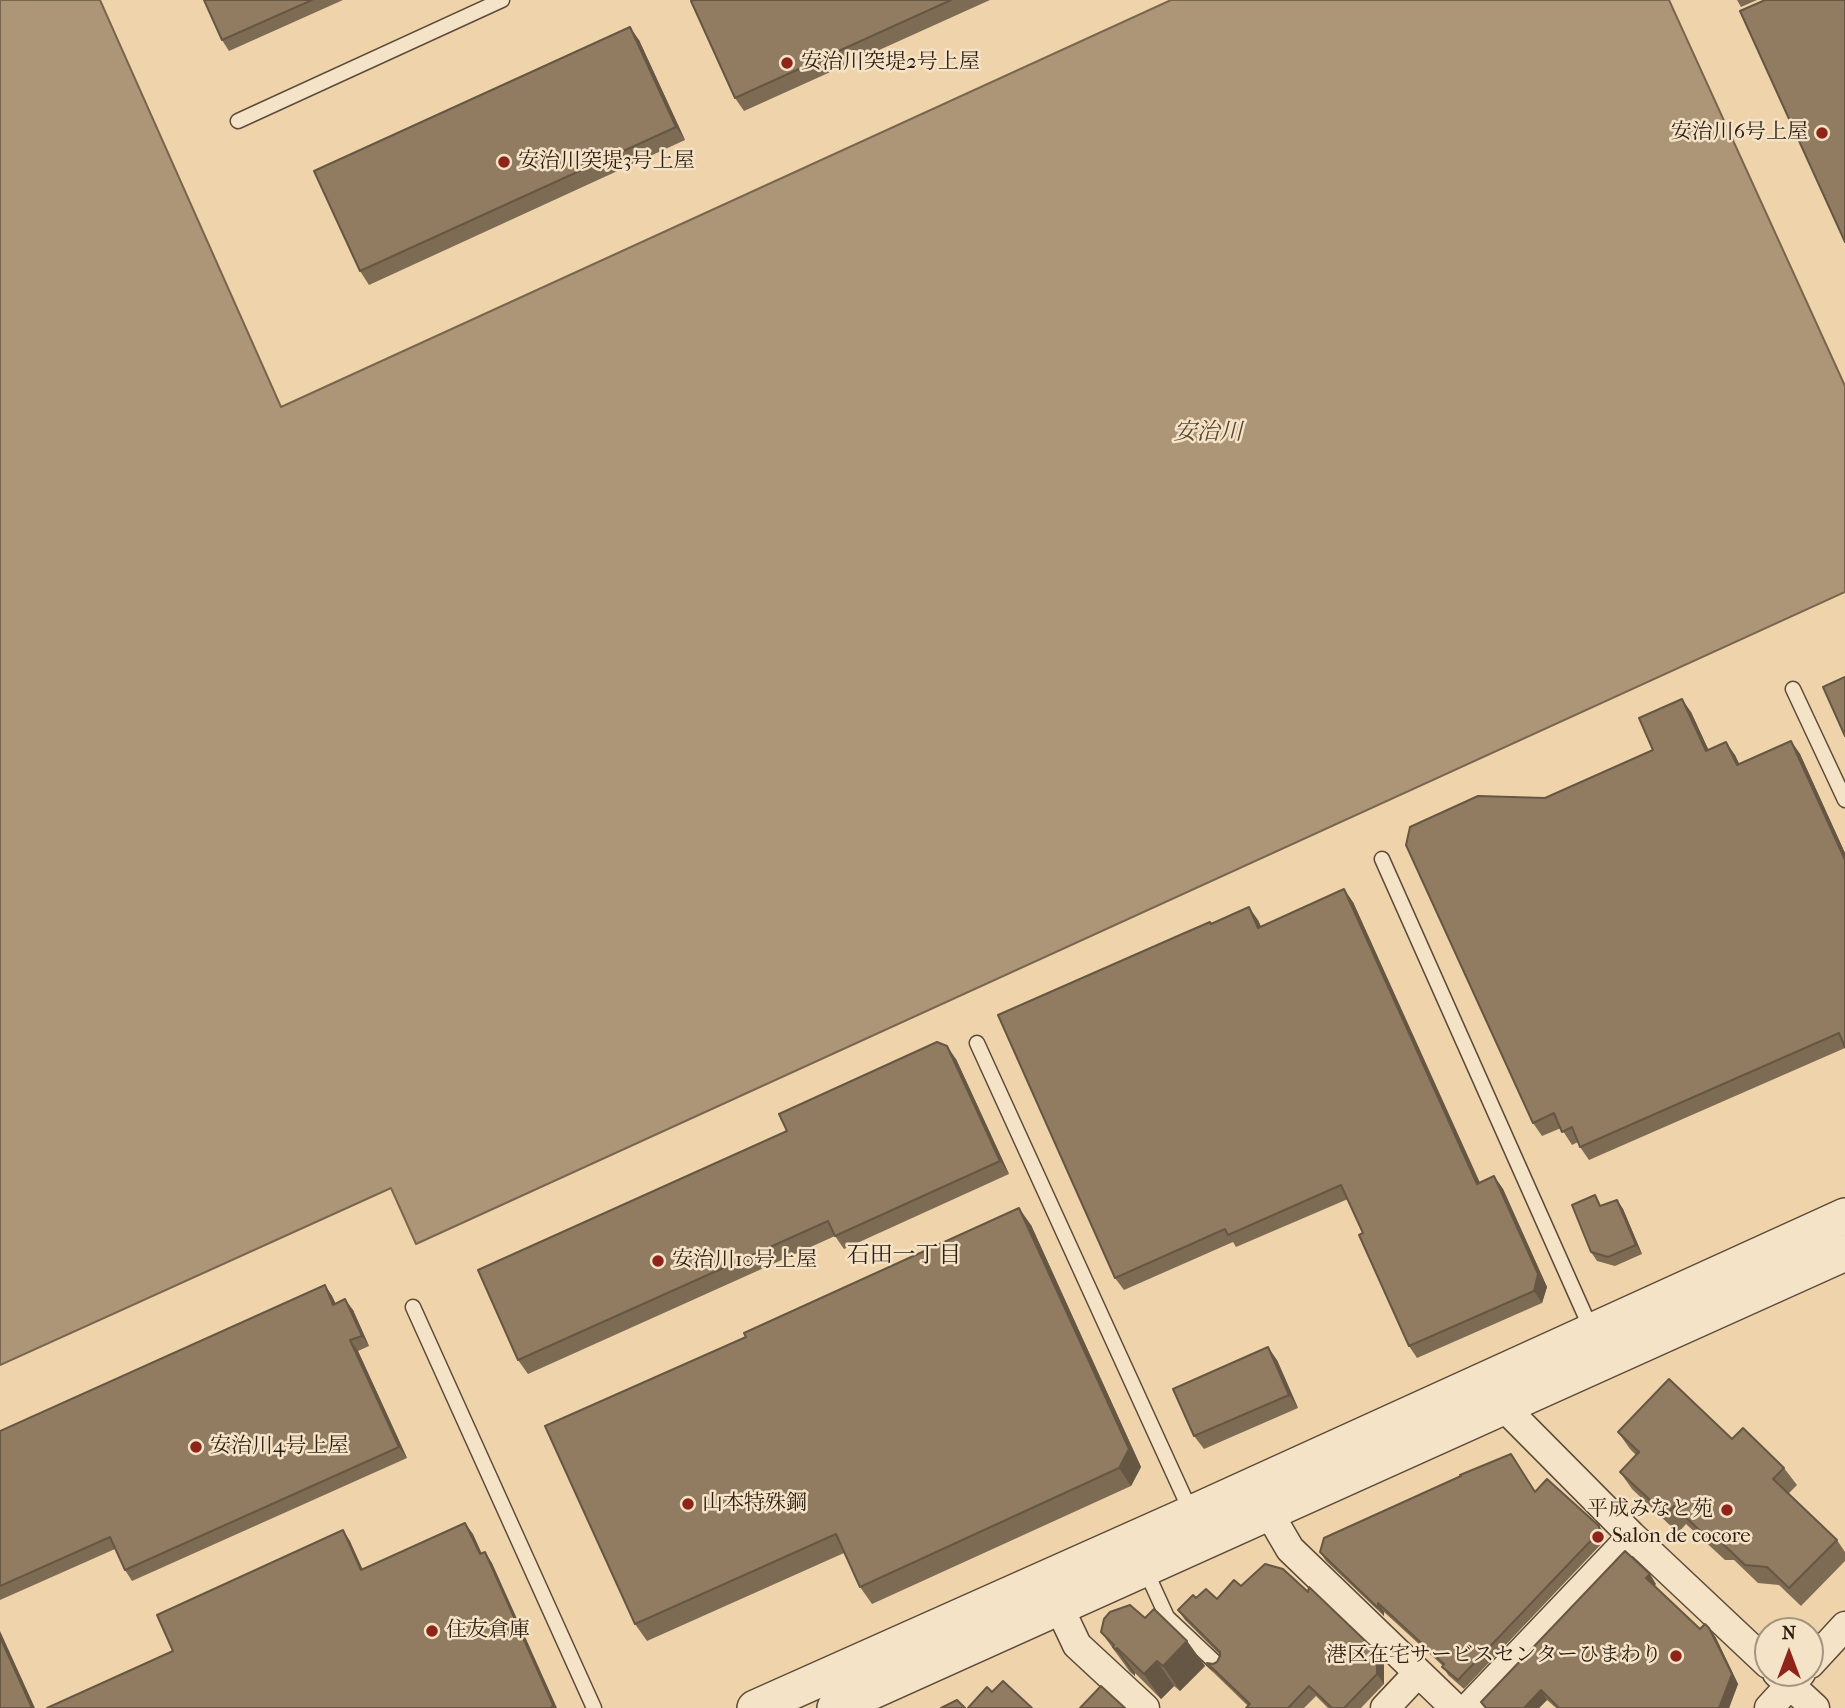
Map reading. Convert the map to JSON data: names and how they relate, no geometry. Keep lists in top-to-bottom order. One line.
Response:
{"districts":["石田一丁目"],"water":["安治川"],"places":["安治川突堤2号上屋","安治川6号上屋","安治川突堤3号上屋","安治川10号上屋","安治川4号上屋","山本特殊鋼","平成みなと苑","Salon de cocore","住友倉庫","港区在宅サービスセンターひまわり"],"north":"top"}
